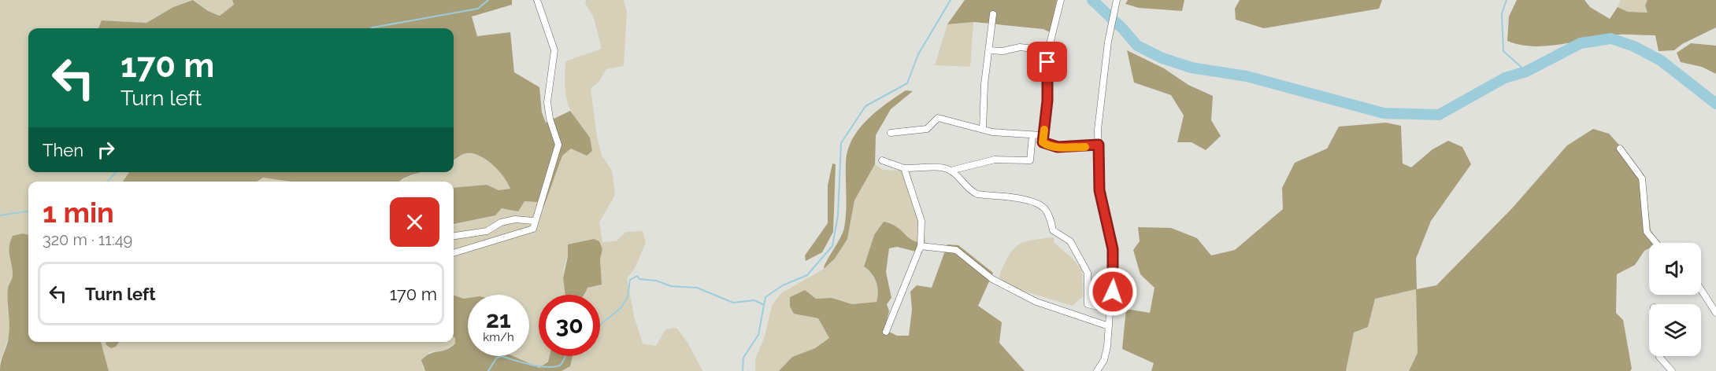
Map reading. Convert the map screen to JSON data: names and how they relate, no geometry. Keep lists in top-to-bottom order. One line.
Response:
{"page":{"turn":["170 m","Turn left"],"then":"Then","heading":["1 min","320 m · 11:49"],"list":[{"name":"Turn left","value":"170 m"}],"speed":"21 km/h","limit":"30"}}
